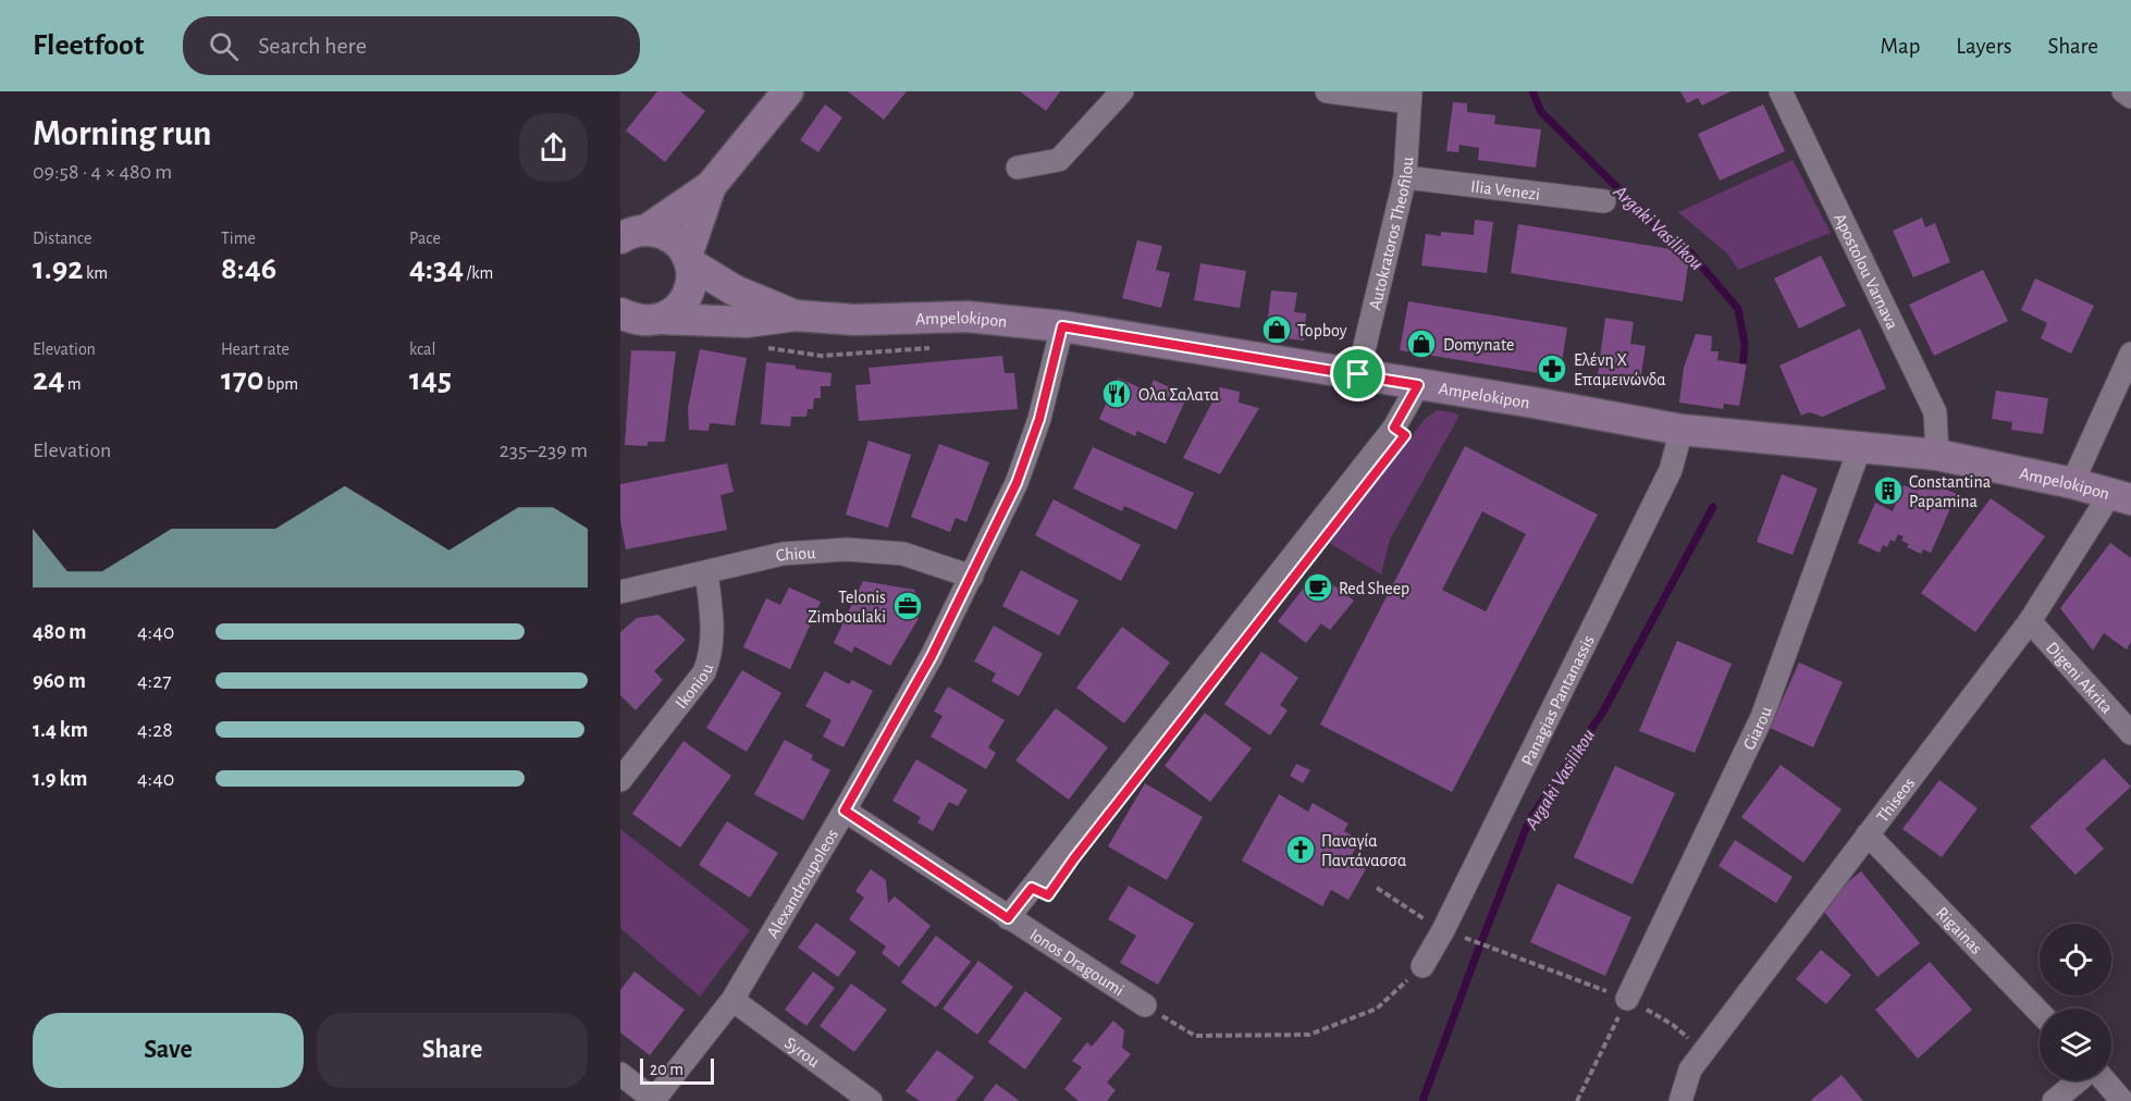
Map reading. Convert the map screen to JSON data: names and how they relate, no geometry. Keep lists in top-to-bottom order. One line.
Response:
{"streets":{"street":["Ilia Venezi","Autokratoros Theofilou","Apostolou Varnava","Ampelokipon","Chiou","Digeni Akrita","Ikoniou","Panagias Pantanassis","Giarou","Thiseos","Alexandroupoleos","Rigainas","Ionos Dragoumi","Syrou"]},"crossings":[["Ilia Venezi","Autokratoros Theofilou"],["Autokratoros Theofilou","Ampelokipon"],["Apostolou Varnava","Ampelokipon"],["Ampelokipon","Panagias Pantanassis"],["Ampelokipon","Giarou"],["Ampelokipon","Thiseos"],["Ampelokipon","Alexandroupoleos"],["Chiou","Ikoniou"],["Chiou","Alexandroupoleos"],["Digeni Akrita","Thiseos"],["Thiseos","Rigainas"],["Alexandroupoleos","Ionos Dragoumi"],["Alexandroupoleos","Syrou"]],"water":["Argaki Vasilikou"],"places":{"shop":["Topboy","Domynate"],"pharmacy":["Ελένη Χ Επαμεινώνδα"],"restaurant":["Ολα Σαλατα"],"building":["Constantina Papamina"],"cafe":["Red Sheep"],"office":["Telonis Zimboulaki"],"church":["Παναγία Παντάνασσα"]},"scale_bar":"20 m","page":{"header":"Fleetfoot","search":"Search here","nav":["Map","Layers","Share"],"heading":["Morning run","09:58 · 4 × 480 m"],"stats":[["Distance","1.92 km"],["Time","8:46"],["Pace","4:34 /km"],["Elevation","24 m"],["Heart rate","170 bpm"],["kcal","145"]],"chart":["Elevation","235–239 m"],"list":[{"name":"480 m","note":"4:40"},{"name":"960 m","note":"4:27"},{"name":"1.4 km","note":"4:28"},{"name":"1.9 km","note":"4:40"}],"buttons":["Save","Share"],"scale":"20 m"}}
